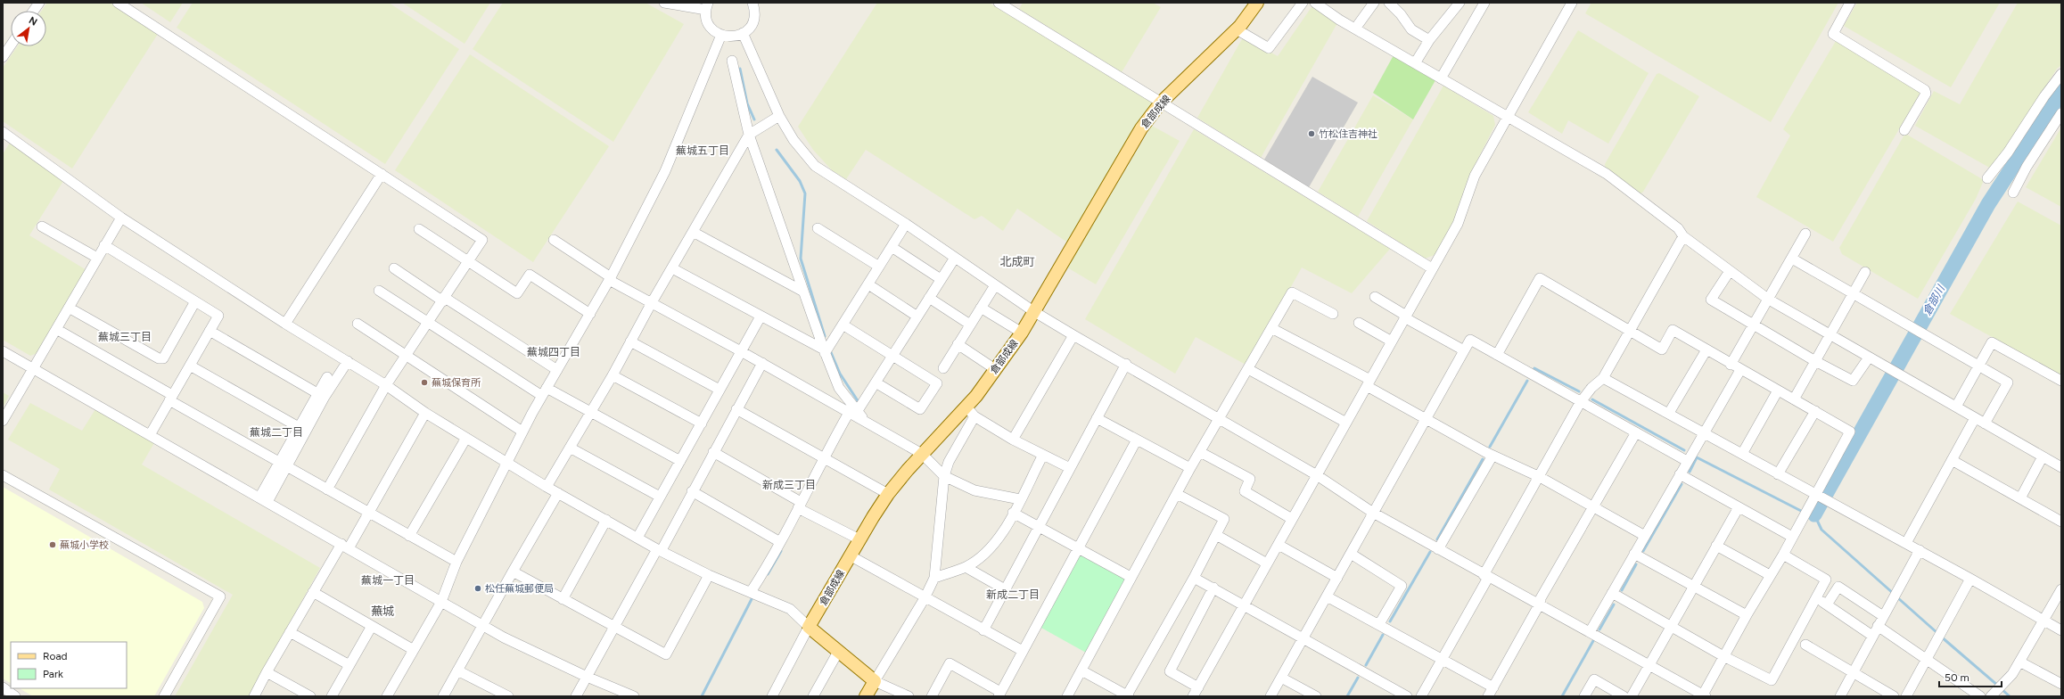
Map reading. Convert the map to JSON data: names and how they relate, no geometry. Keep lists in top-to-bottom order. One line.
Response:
{"streets":{"main road":["倉部成線"]},"districts":["蕪城五丁目","北成町","蕪城三丁目","蕪城四丁目","蕪城二丁目","新成三丁目","蕪城一丁目","新成二丁目","蕪城"],"water":["倉部川"],"places":["竹松住吉神社","蕪城保育所","蕪城小学校","松任蕪城郵便局"],"legend":["Road","Park"],"scale_bar":"50 m","north":"top right"}
